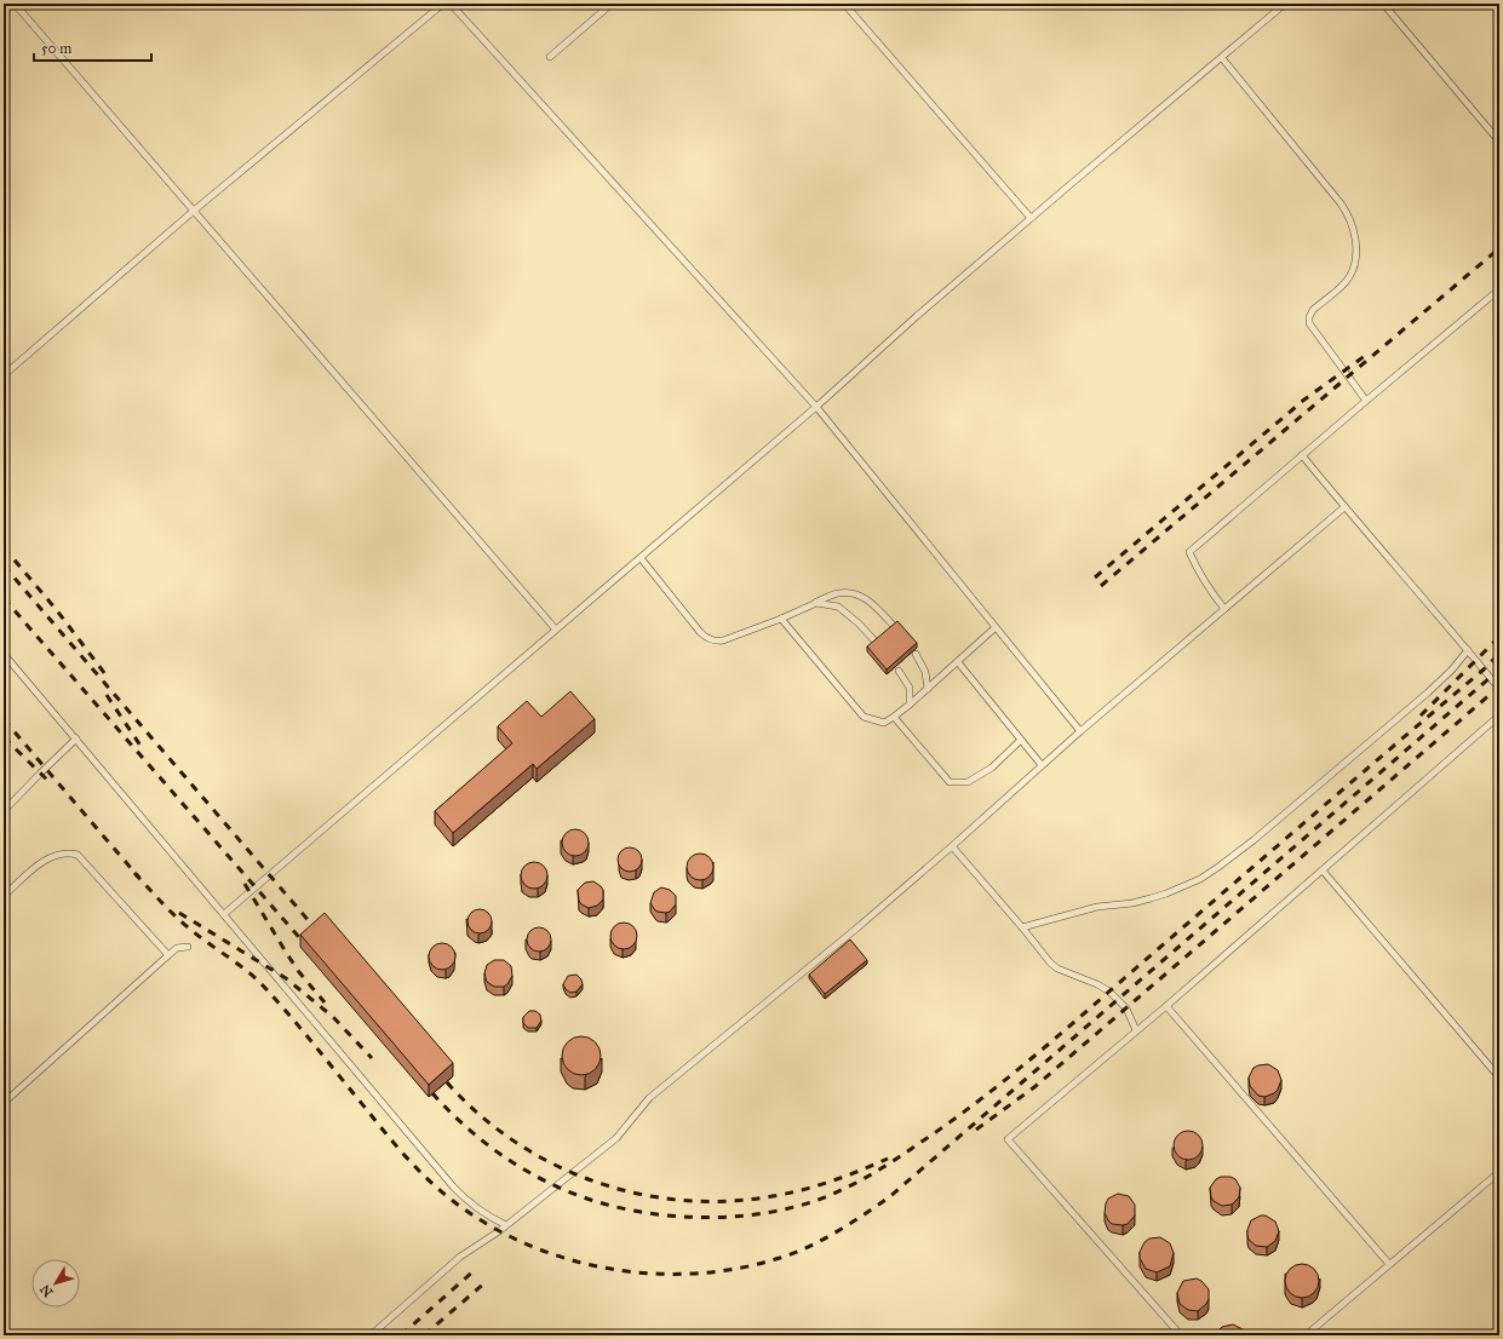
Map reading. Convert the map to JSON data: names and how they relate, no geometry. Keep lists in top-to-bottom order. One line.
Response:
{"scale_bar":"50 m","north":"bottom left"}
